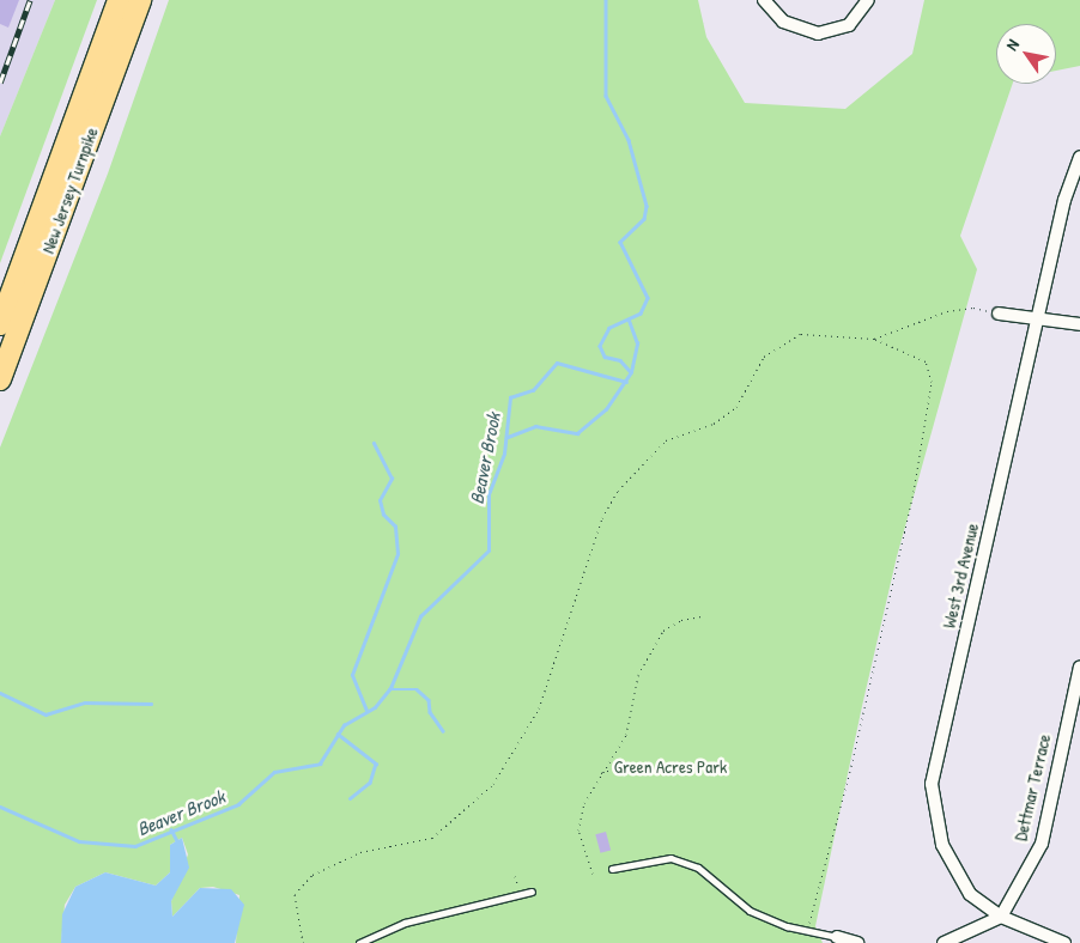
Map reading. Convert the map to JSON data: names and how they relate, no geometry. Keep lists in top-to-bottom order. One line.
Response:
{"streets":{"highway":["New Jersey Turnpike"],"street":["West 3rd Avenue","Dettmar Terrace"]},"crossings":[["West 3rd Avenue","Dettmar Terrace"]],"water":["Beaver Brook"],"parks":["Green Acres Park"],"north":"top left"}
